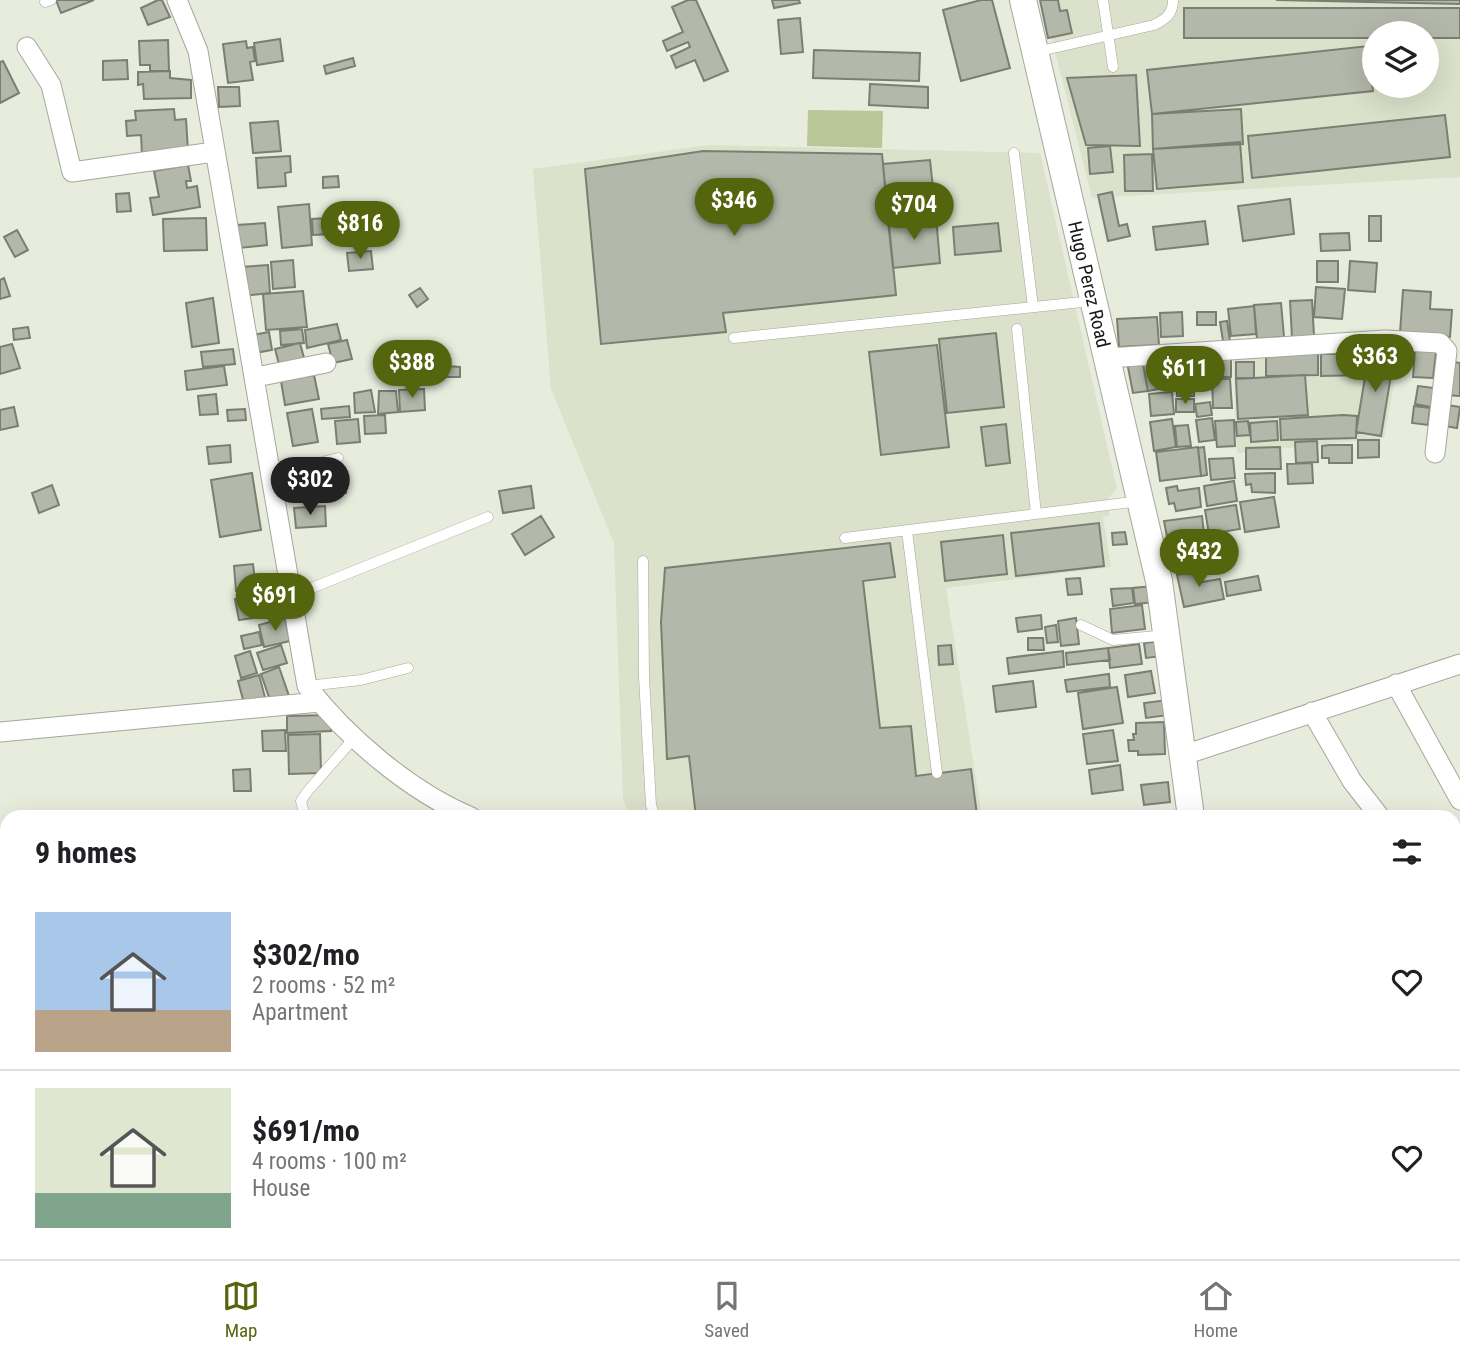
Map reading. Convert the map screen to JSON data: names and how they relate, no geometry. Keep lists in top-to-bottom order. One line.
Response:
{"streets":{"street":["Hugo Perez Road"]},"page":{"price":["$346","$704","$816","$363","$388","$611","$302","$432","$691"],"heading":"9 homes","list":[{"name":"$302/mo","note":"2 rooms · 52 m² · Apartment"},{"name":"$691/mo","note":"4 rooms · 100 m² · House"}],"tabs":["Map","Saved","Home"]}}
